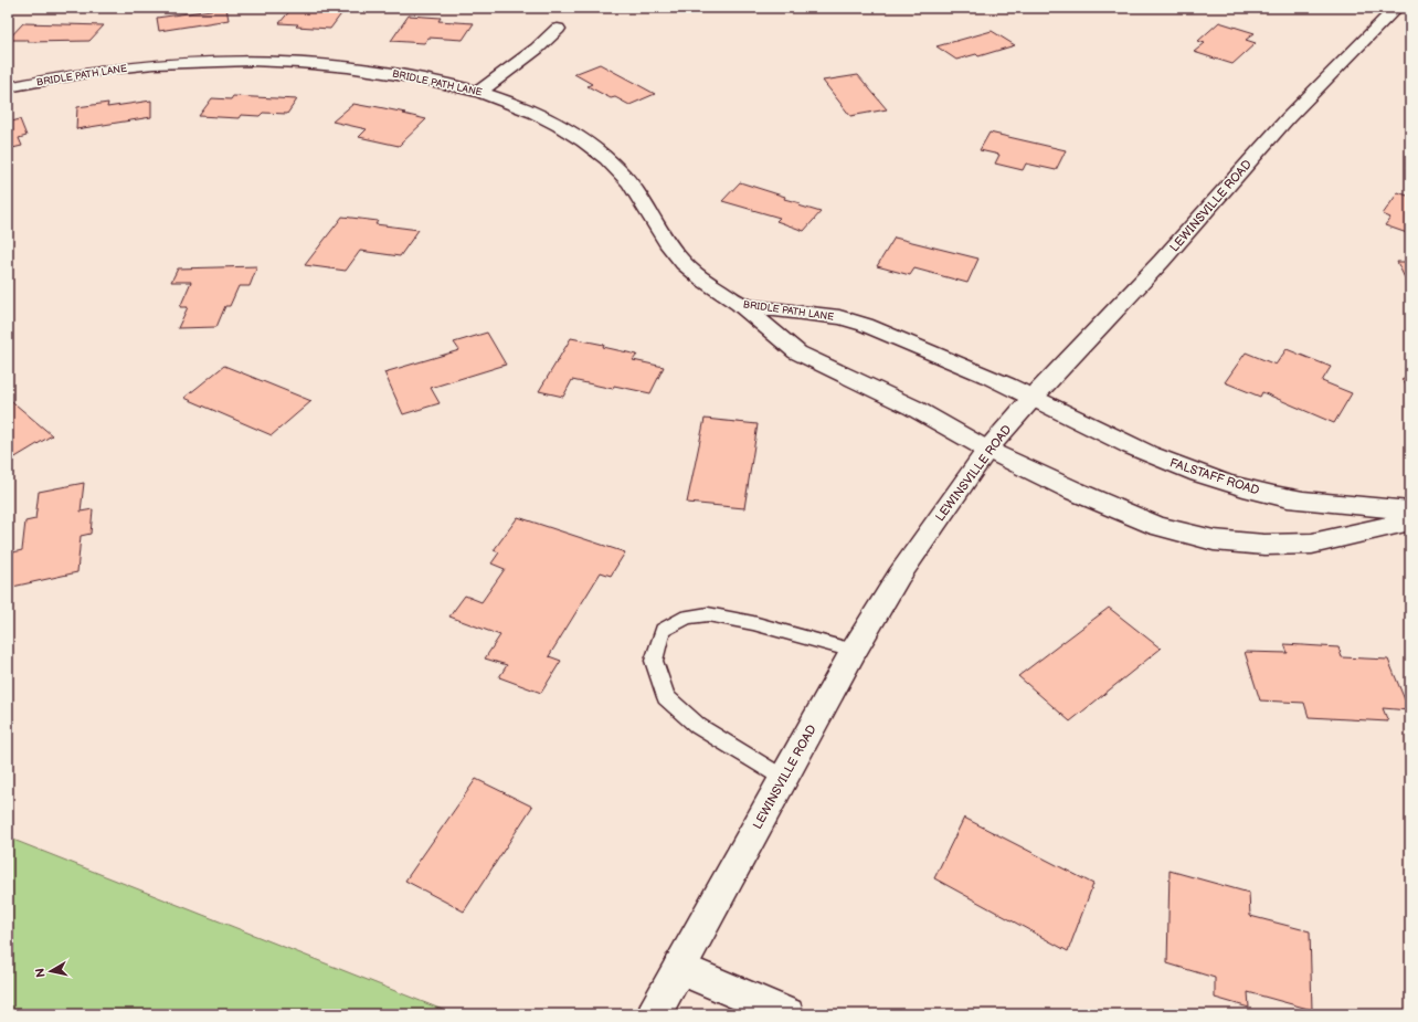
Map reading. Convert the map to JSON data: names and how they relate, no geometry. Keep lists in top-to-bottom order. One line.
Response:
{"streets":{"street":["BRIDLE PATH LANE","LEWINSVILLE ROAD","FALSTAFF ROAD"]},"crossings":[["BRIDLE PATH LANE","LEWINSVILLE ROAD"],["BRIDLE PATH LANE","FALSTAFF ROAD"],["LEWINSVILLE ROAD","FALSTAFF ROAD"]],"north":"left"}
